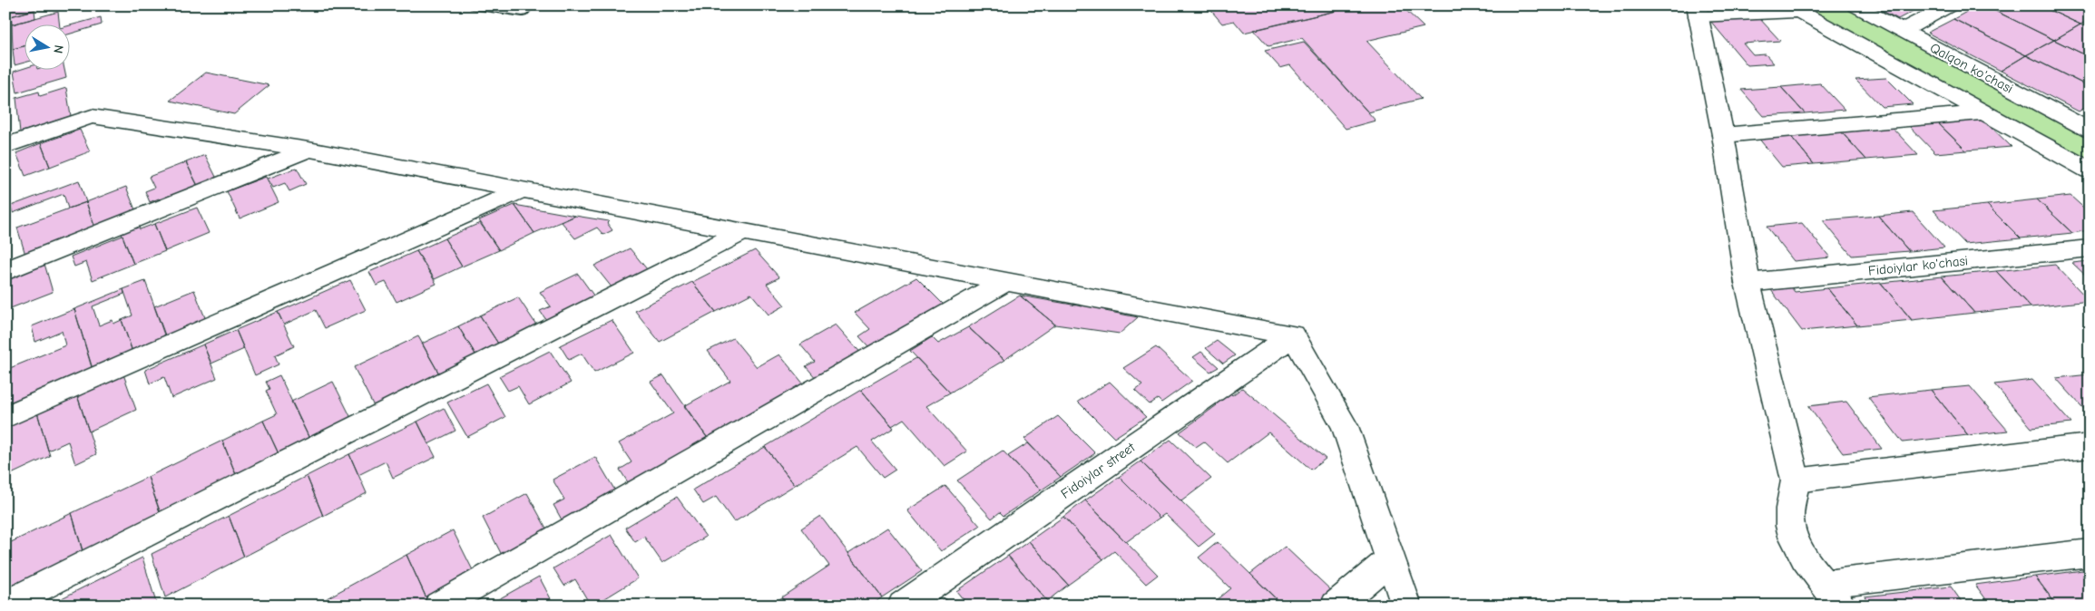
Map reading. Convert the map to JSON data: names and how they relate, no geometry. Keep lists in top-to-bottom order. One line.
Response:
{"streets":{"street":["Qalqon ko'chasi","Fidoiylar ko'chasi","Fidoiylar street"]},"north":"right"}
